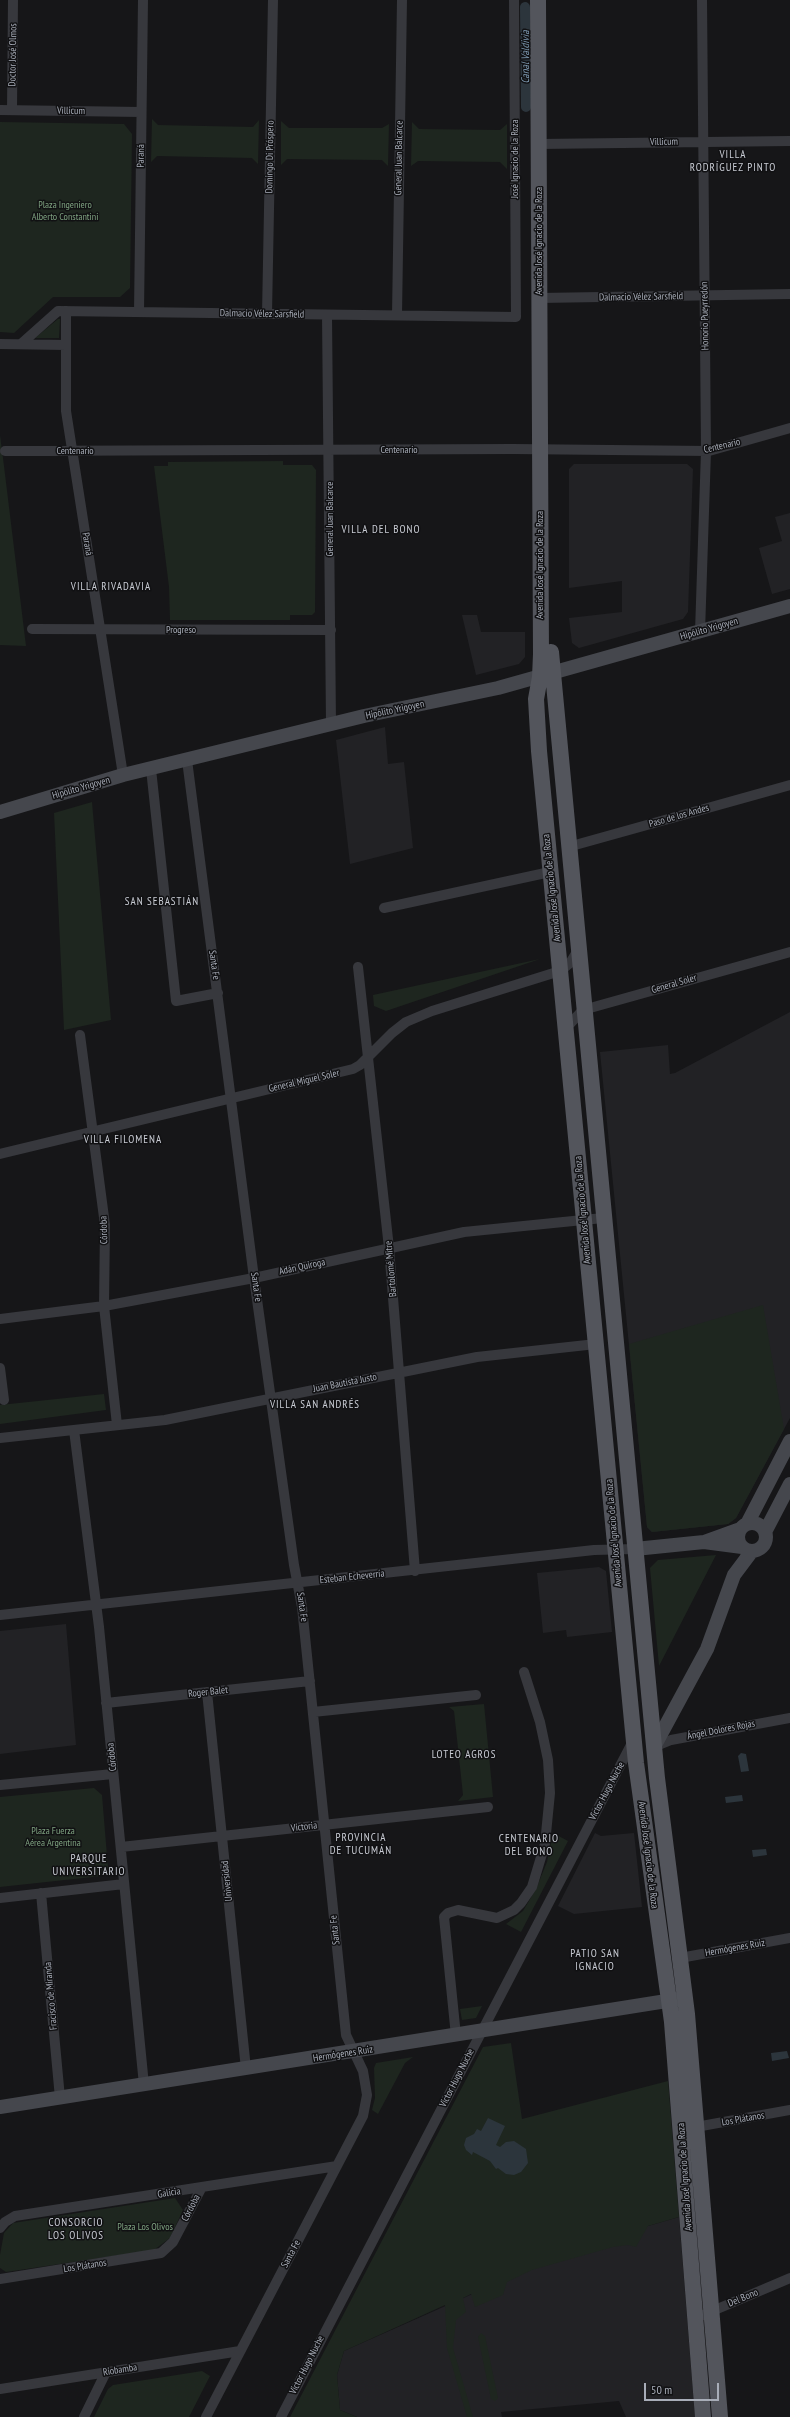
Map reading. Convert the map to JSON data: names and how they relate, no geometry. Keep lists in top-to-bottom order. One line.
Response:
{"streets":{"main road":["Avenida José Ignacio de la Roza"],"street":["Doctor José Olmos","Villicum","Paraná","Domingo Di Próspero","General Juan Balcarce","José Ignacio de la Roza","Dalmacio Vélez Sarsfield","Honorio Pueyrredón","Centenario","Hipólito Yrigoyen","Progreso","Paso de los Andes","Santa Fe","General Soler","General Miguel Soler","Córdoba","Adán Quiroga","Bartolomé Mitre","Juan Bautista Justo","Esteban Echeverría","Roger Balet","Ángel Dolores Rojas","Víctor Hugo Nuche","Victoria","Universidad","Hermógenes Ruiz","Fracisco de Miranda","Los Plátanos","Galicia","Del Bono","Riobamba"]},"crossings":[["Doctor José Olmos","Villicum"],["Villicum","Paraná"],["Villicum","Avenida José Ignacio de la Roza"],["Villicum","Honorio Pueyrredón"],["Paraná","Dalmacio Vélez Sarsfield"],["Paraná","Centenario"],["Paraná","Hipólito Yrigoyen"],["Paraná","Progreso"],["Domingo Di Próspero","Dalmacio Vélez Sarsfield"],["General Juan Balcarce","Dalmacio Vélez Sarsfield"],["General Juan Balcarce","Centenario"],["General Juan Balcarce","Hipólito Yrigoyen"],["General Juan Balcarce","Progreso"],["José Ignacio de la Roza","Dalmacio Vélez Sarsfield"],["Avenida José Ignacio de la Roza","Dalmacio Vélez Sarsfield"],["Avenida José Ignacio de la Roza","Centenario"],["Avenida José Ignacio de la Roza","Hipólito Yrigoyen"],["Avenida José Ignacio de la Roza","Paso de los Andes"],["Avenida José Ignacio de la Roza","General Soler"],["Avenida José Ignacio de la Roza","General Miguel Soler"],["Avenida José Ignacio de la Roza","Adán Quiroga"],["Avenida José Ignacio de la Roza","Juan Bautista Justo"],["Avenida José Ignacio de la Roza","Esteban Echeverría"],["Avenida José Ignacio de la Roza","Ángel Dolores Rojas"],["Avenida José Ignacio de la Roza","Víctor Hugo Nuche"],["Avenida José Ignacio de la Roza","Hermógenes Ruiz"],["Avenida José Ignacio de la Roza","Los Plátanos"],["Avenida José Ignacio de la Roza","Del Bono"],["Dalmacio Vélez Sarsfield","Honorio Pueyrredón"],["Honorio Pueyrredón","Centenario"],["Honorio Pueyrredón","Hipólito Yrigoyen"],["Hipólito Yrigoyen","Santa Fe"],["Santa Fe","General Miguel Soler"],["Santa Fe","Adán Quiroga"],["Santa Fe","Juan Bautista Justo"],["Santa Fe","Esteban Echeverría"],["Santa Fe","Roger Balet"],["Santa Fe","Victoria"],["Santa Fe","Hermógenes Ruiz"],["Santa Fe","Galicia"],["Santa Fe","Riobamba"],["General Miguel Soler","Córdoba"],["General Miguel Soler","Bartolomé Mitre"],["Córdoba","Adán Quiroga"],["Córdoba","Juan Bautista Justo"],["Córdoba","Esteban Echeverría"],["Córdoba","Roger Balet"],["Córdoba","Victoria"],["Córdoba","Hermógenes Ruiz"],["Córdoba","Los Plátanos"],["Córdoba","Galicia"],["Adán Quiroga","Bartolomé Mitre"],["Bartolomé Mitre","Juan Bautista Justo"],["Bartolomé Mitre","Esteban Echeverría"],["Roger Balet","Universidad"],["Víctor Hugo Nuche","Hermógenes Ruiz"],["Victoria","Universidad"],["Universidad","Hermógenes Ruiz"],["Hermógenes Ruiz","Fracisco de Miranda"]],"districts":["VILLA RODRÍGUEZ PINTO","VILLA DEL BONO","VILLA RIVADAVIA","SAN SEBASTIÁN","VILLA FILOMENA","VILLA SAN ANDRÉS","LOTEO AGROS","PROVINCIA DE TUCUMÁN","CENTENARIO DEL BONO","PARQUE UNIVERSITARIO","PATIO SAN IGNACIO","CONSORCIO LOS OLIVOS"],"water":["Canal Valdivia"],"parks":["Plaza Ingeniero Alberto Constantini","Plaza Fuerza Aérea Argentina","Plaza Los Olivos"],"scale_bar":"50 m"}
